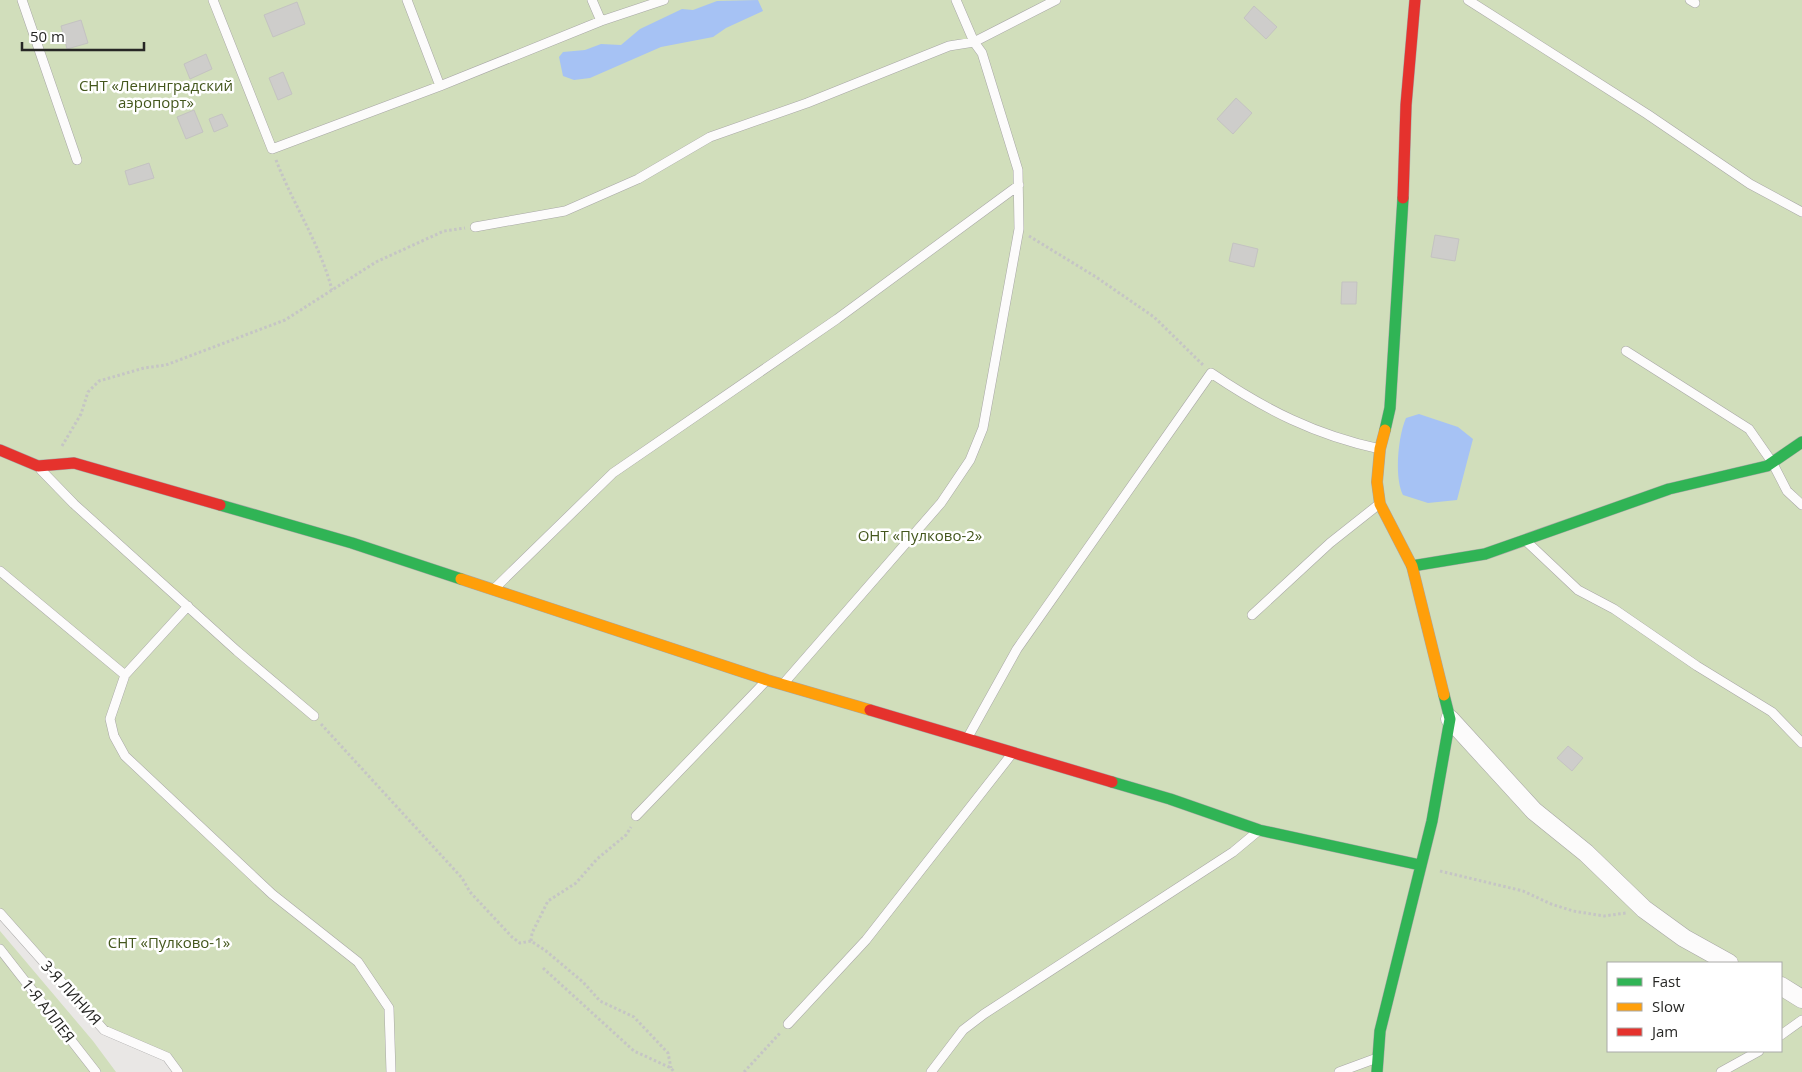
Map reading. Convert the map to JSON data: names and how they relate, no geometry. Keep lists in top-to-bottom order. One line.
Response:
{"streets":{"lane":["3-Я ЛИНИЯ","1-Я АЛЛЕЯ"]},"parks":["СНТ «Ленинградский аэропорт»","ОНТ «Пулково-2»","СНТ «Пулково-1»"],"legend":["Fast","Slow","Jam"],"scale_bar":"50 m"}
